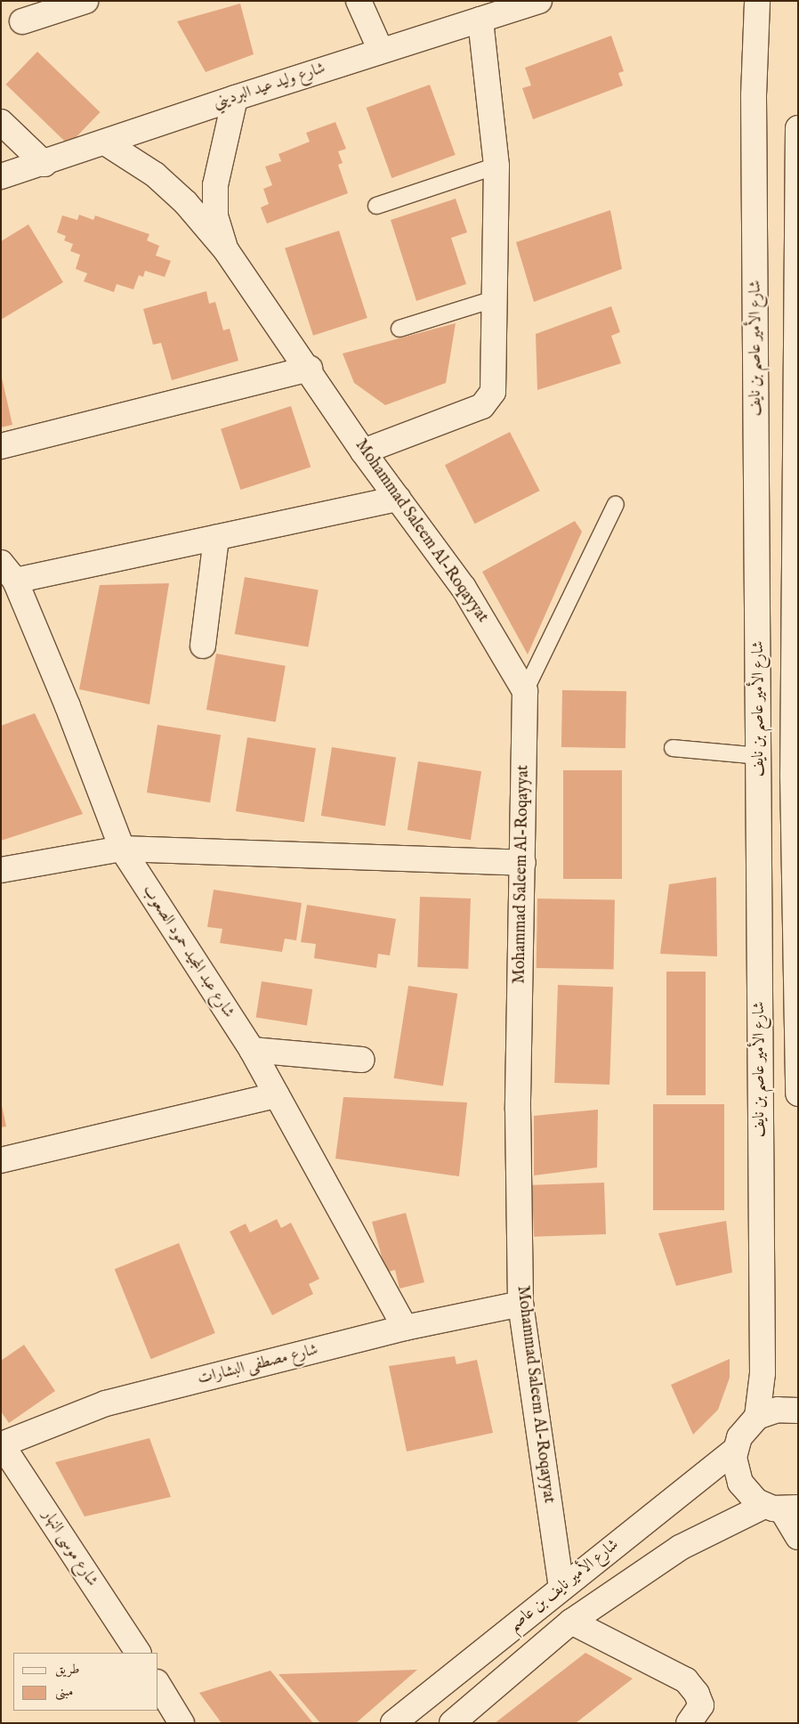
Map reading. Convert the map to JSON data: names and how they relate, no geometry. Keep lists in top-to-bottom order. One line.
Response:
{"streets":{"street":["شارع وليد عيد البرديني","شارع الأمير عاصم بن نايف","Mohammad Saleem Al-Roqayyat","شارع عبد المجيد حمود الصعوب","شارع مصطفى البشارات","شارع موسى النهار","شارع الأمير نايف بن عاصم"]},"crossings":[["شارع وليد عيد البرديني","Mohammad Saleem Al-Roqayyat"],["Mohammad Saleem Al-Roqayyat","شارع مصطفى البشارات"],["Mohammad Saleem Al-Roqayyat","شارع الأمير نايف بن عاصم"],["شارع عبد المجيد حمود الصعوب","شارع مصطفى البشارات"],["شارع مصطفى البشارات","شارع موسى النهار"]],"legend":["طريق","مبنى"]}
